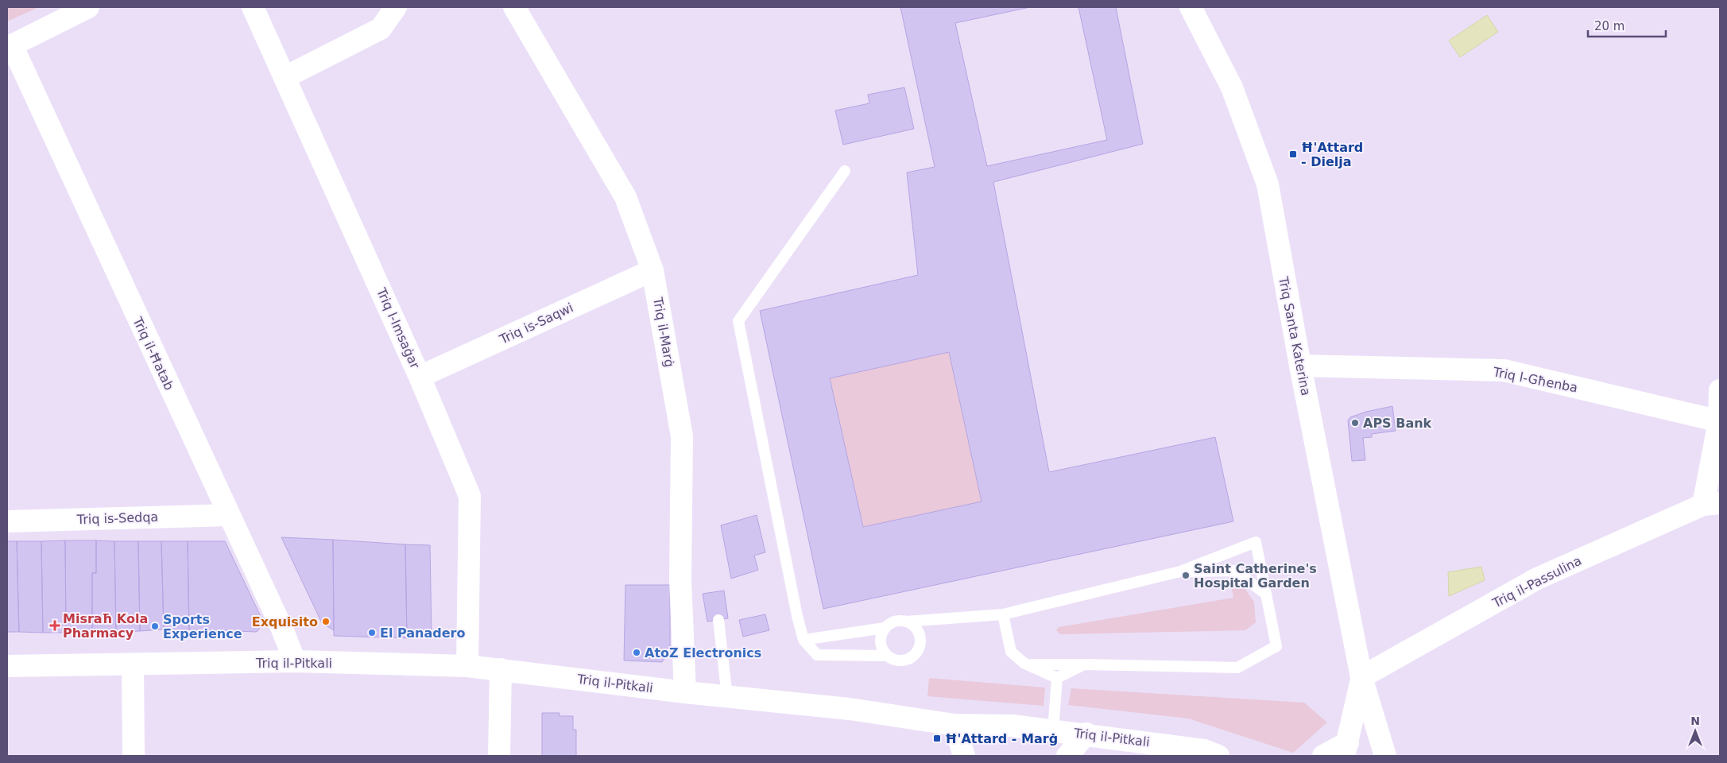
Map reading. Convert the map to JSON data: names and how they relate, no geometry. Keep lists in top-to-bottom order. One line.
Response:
{"streets":{"street":["Triq is-Saqwi","Triq l-Imsaġar","Triq il-Marġ","Triq Santa Katerina","Triq il-Ħatab","Triq l-Għenba","Triq is-Sedqa","Triq il-Passulina","Triq il-Pitkali"]},"crossings":[["Triq is-Saqwi","Triq l-Imsaġar"],["Triq is-Saqwi","Triq il-Marġ"],["Triq l-Imsaġar","Triq il-Pitkali"],["Triq il-Marġ","Triq il-Pitkali"],["Triq Santa Katerina","Triq l-Għenba"],["Triq Santa Katerina","Triq il-Passulina"],["Triq il-Ħatab","Triq is-Sedqa"],["Triq il-Ħatab","Triq il-Pitkali"]],"places":{"transit":["Ħ'Attard - Dielja","Ħ'Attard - Marġ"],"other":["APS Bank","Saint Catherine's Hospital Garden","Exquisito","Sports Experience","El Panadero","AtoZ Electronics"],"health":["Misraħ Kola Pharmacy"]},"scale_bar":"20 m","north":"top"}
